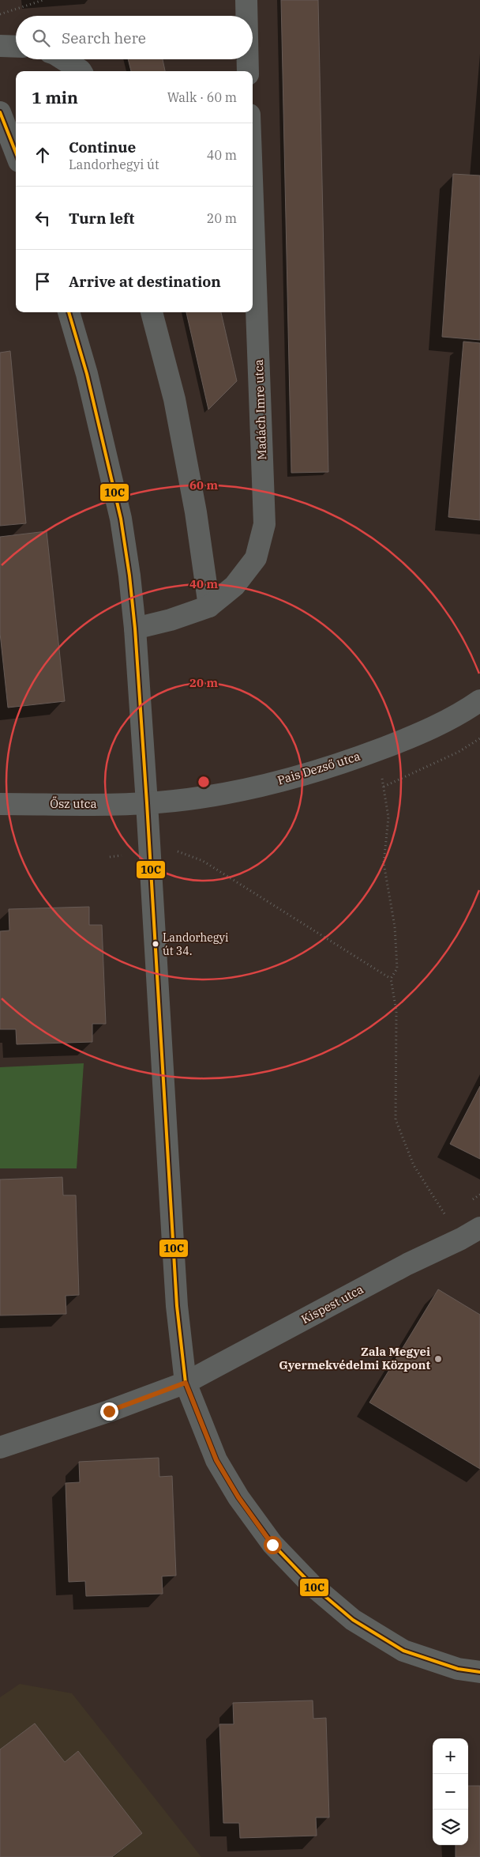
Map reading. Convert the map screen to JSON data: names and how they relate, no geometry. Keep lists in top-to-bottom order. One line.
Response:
{"streets":{"street":["Madách Imre utca","Pais Dezső utca","Ősz utca","Kispest utca"]},"crossings":[["Pais Dezső utca","Ősz utca"]],"places":["Landorhegyi út 34.","Zala Megyei Gyermekvédelmi Központ"],"lines":["transit line 10C"],"page":{"search":"Search here","heading":["1 min","Walk · 60 m"],"list":[["Continue","Landorhegyi út","40 m"],["Turn left","20 m"],"Arrive at destination"],"map_buttons":["+","−"]},"rings":["60 m","40 m","20 m"]}
